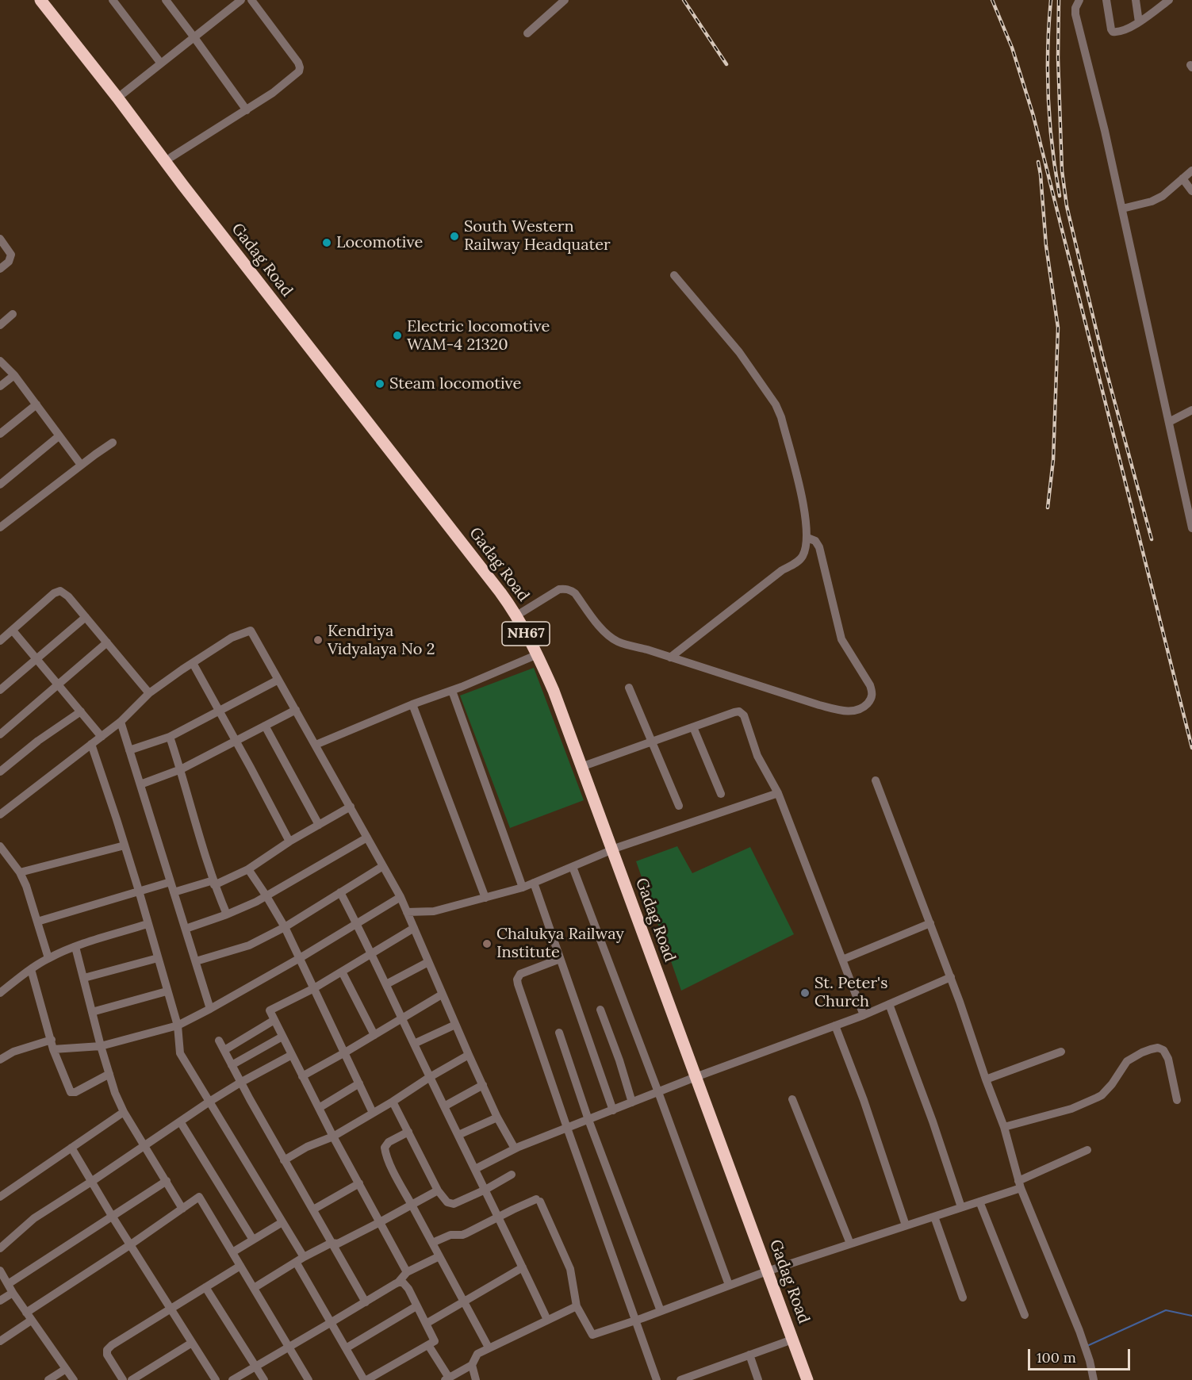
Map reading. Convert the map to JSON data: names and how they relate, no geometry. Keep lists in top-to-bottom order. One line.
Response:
{"streets":{"highway":["Gadag Road","NH67"]},"places":["South Western Railway Headquater","Locomotive","Electric locomotive WAM-4 21320","Steam locomotive","Kendriya Vidyalaya No 2","Chalukya Railway Institute","St. Peter's Church"],"scale_bar":"100 m"}
